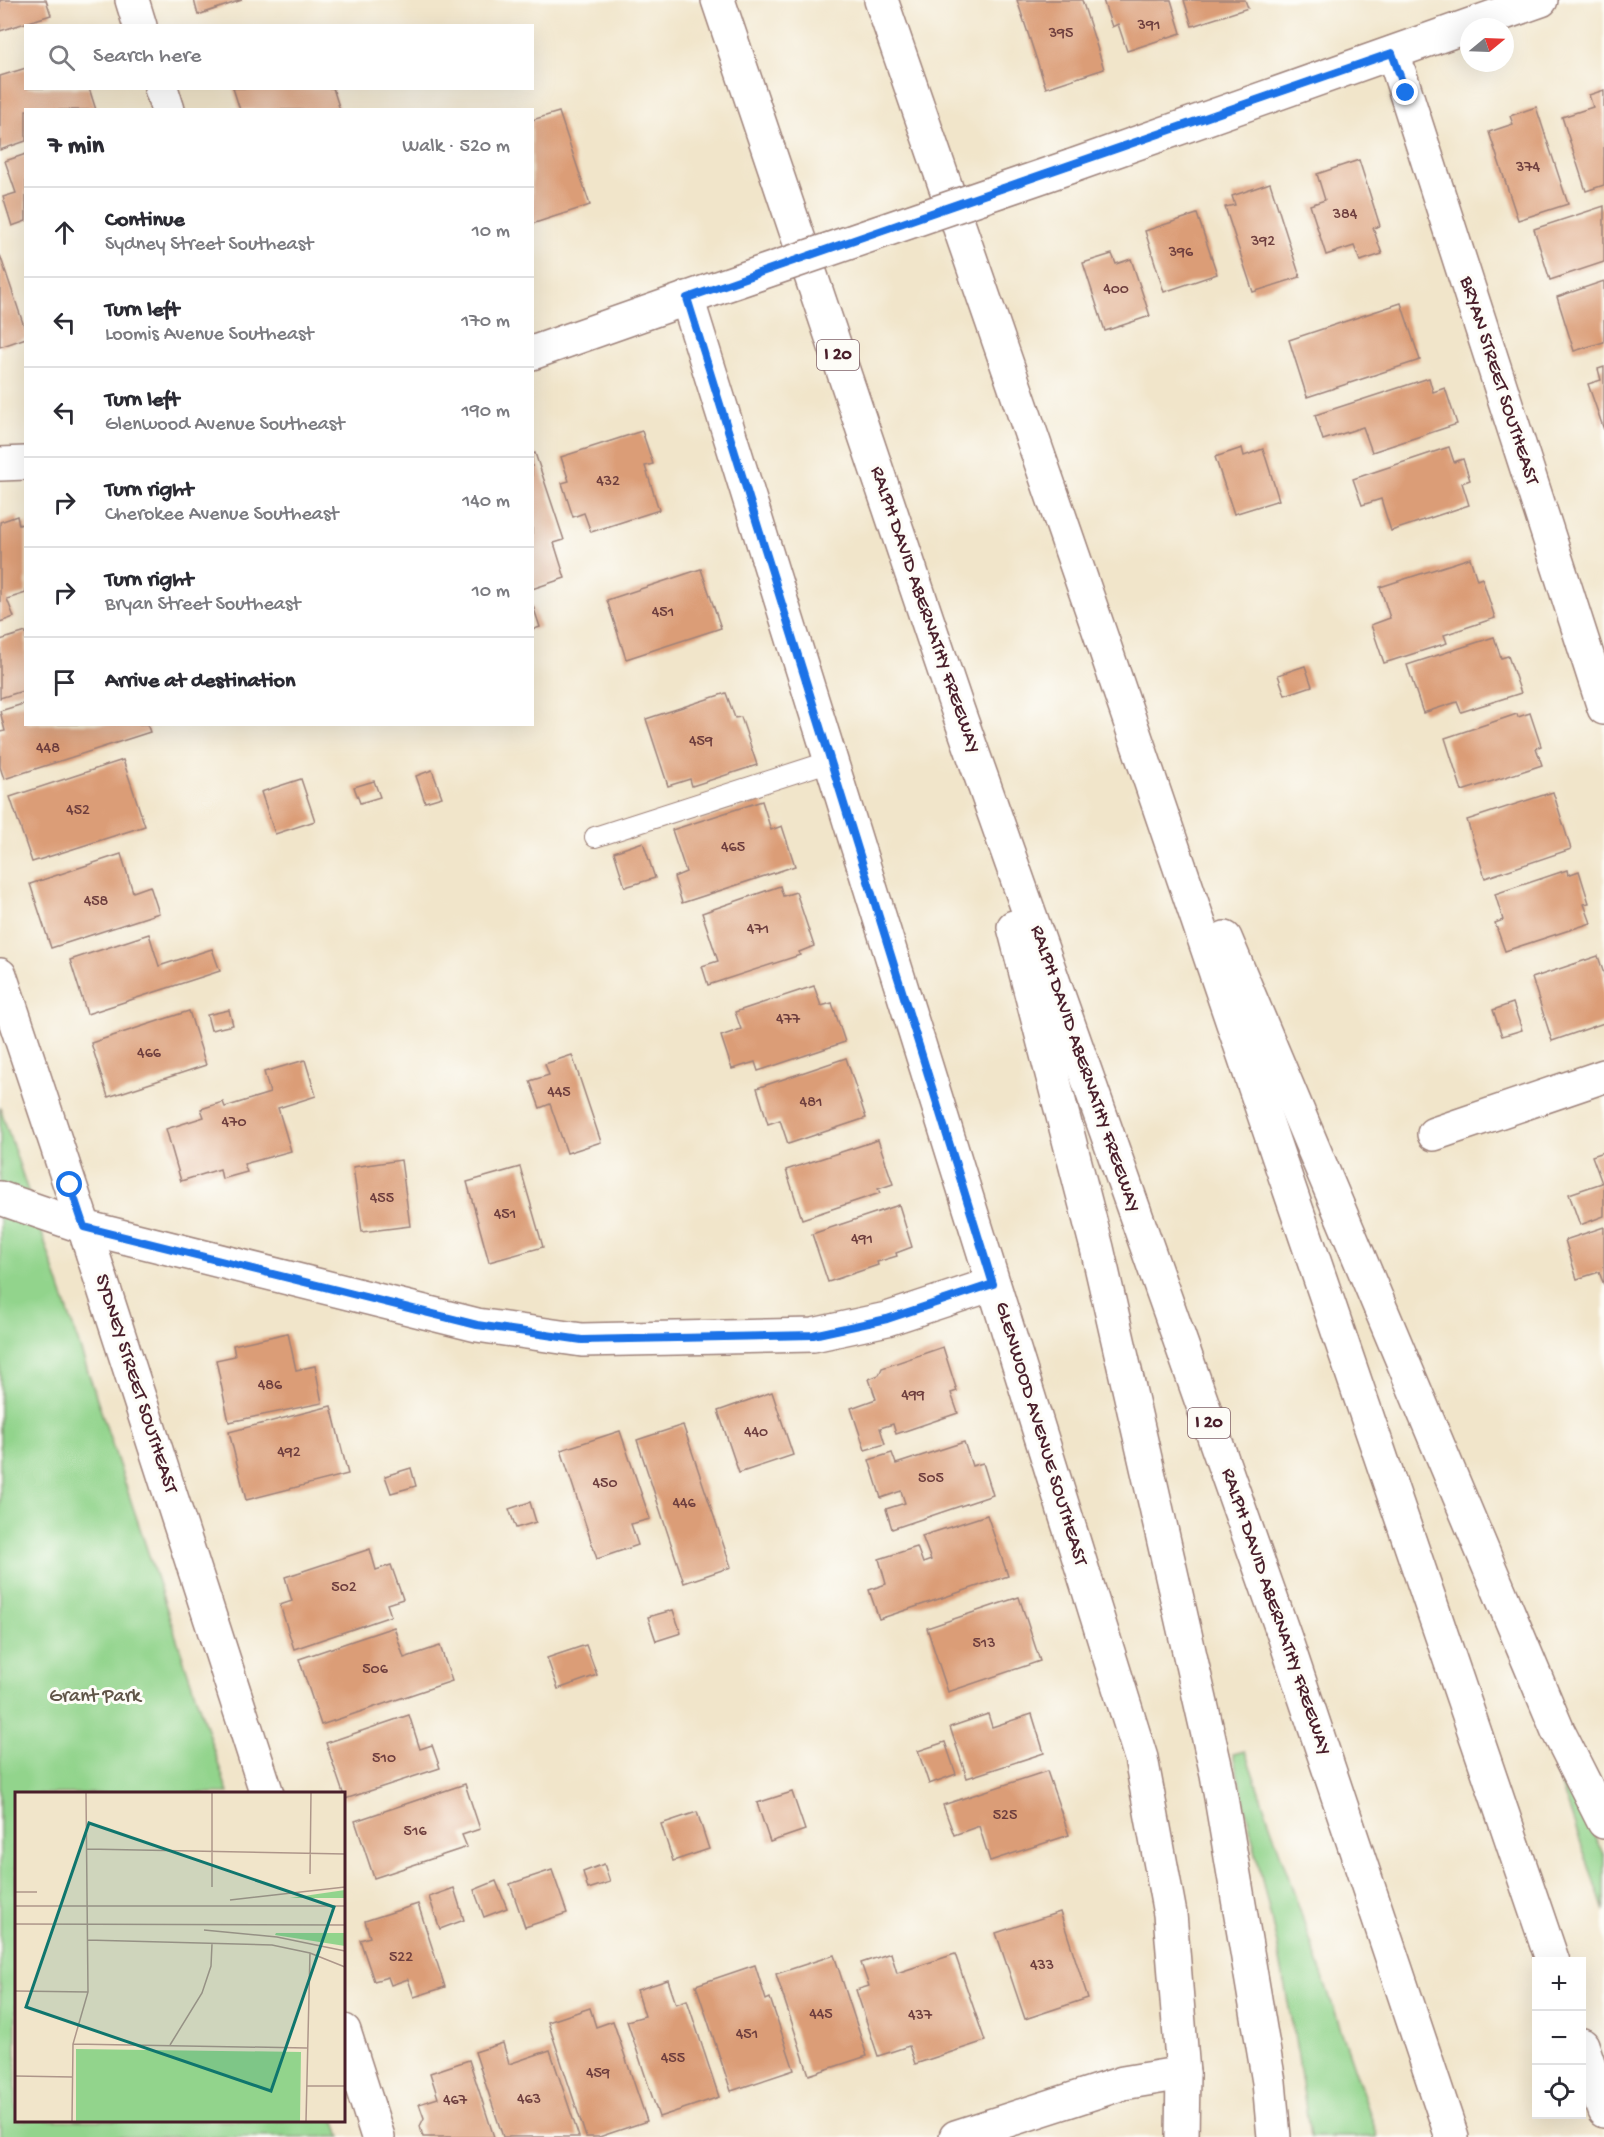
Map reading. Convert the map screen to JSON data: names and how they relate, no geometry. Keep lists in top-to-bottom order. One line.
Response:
{"streets":{"main road":["I 20","BRYAN STREET SOUTHEAST","RALPH DAVID ABERNATHY FREEWAY","SYDNEY STREET SOUTHEAST","GLENWOOD AVENUE SOUTHEAST"]},"parks":["Grant Park"],"house_numbers":["391","395","374","384","392","396","400","432","451","459","448","452","465","458","471","477","466","445","481","470","455","451","491","486","499","440","492","505","450","446","502","513","506","510","525","516","522","433","445","437","451","455","459","463","467"],"north":"right","page":{"search":"Search here","heading":["7 min","Walk · 520 m"],"list":[["Continue","Sydney Street Southeast","10 m"],["Turn left","Loomis Avenue Southeast","170 m"],["Turn left","Glenwood Avenue Southeast","190 m"],["Turn right","Cherokee Avenue Southeast","140 m"],["Turn right","Bryan Street Southeast","10 m"],"Arrive at destination"],"map_buttons":["+","−"]}}
